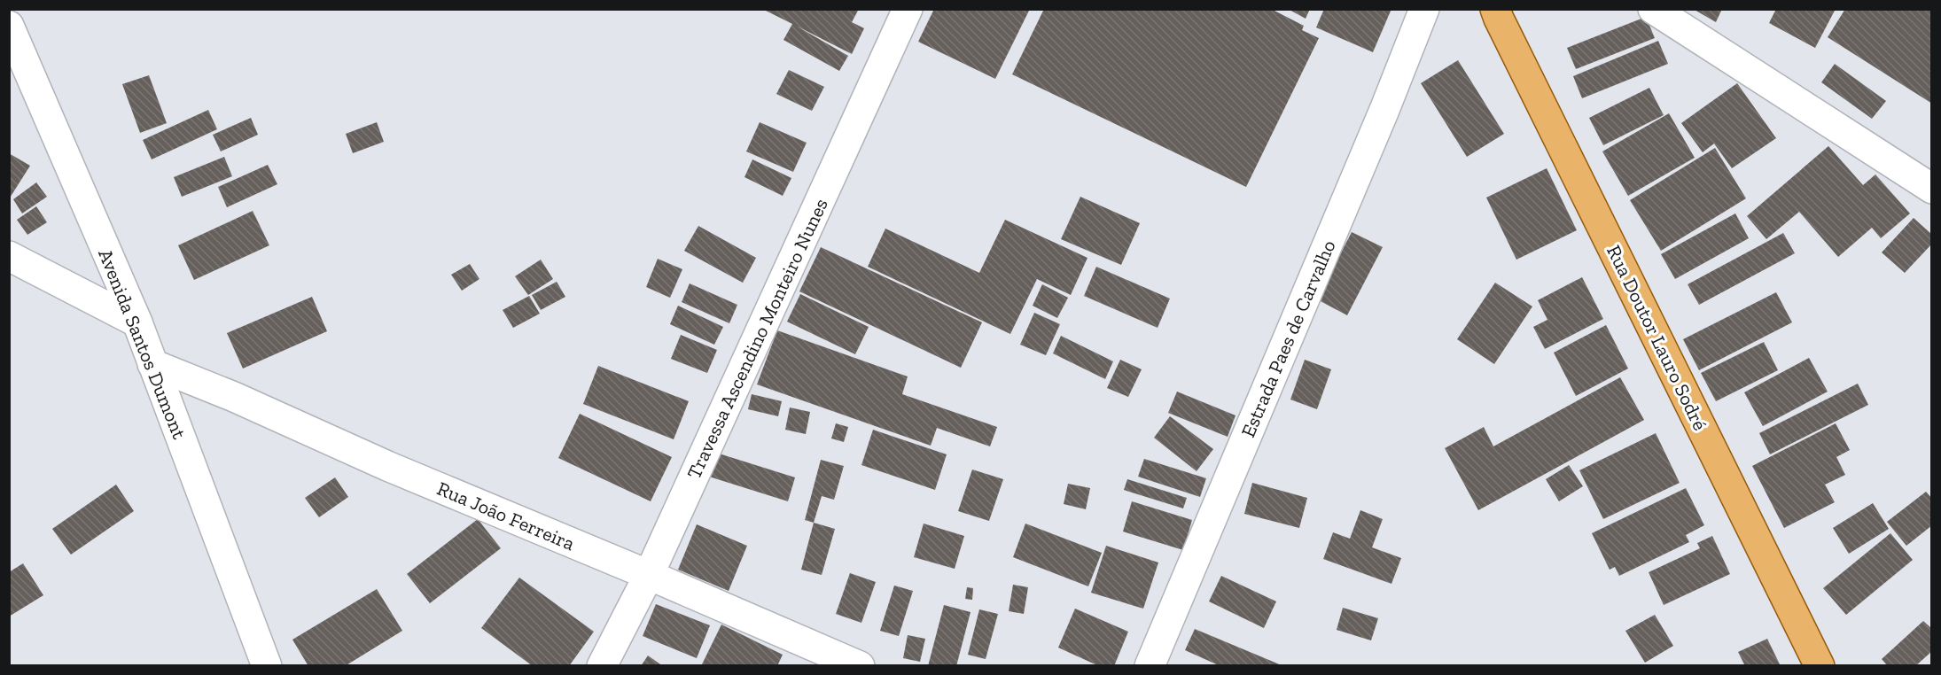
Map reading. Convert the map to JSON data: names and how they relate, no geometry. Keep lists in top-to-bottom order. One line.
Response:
{"streets":{"main road":["Rua Doutor Lauro Sodré"],"street":["Travessa Ascendino Monteiro Nunes","Estrada Paes de Carvalho","Avenida Santos Dumont","Rua João Ferreira"]},"crossings":[["Travessa Ascendino Monteiro Nunes","Rua João Ferreira"],["Avenida Santos Dumont","Rua João Ferreira"]]}
